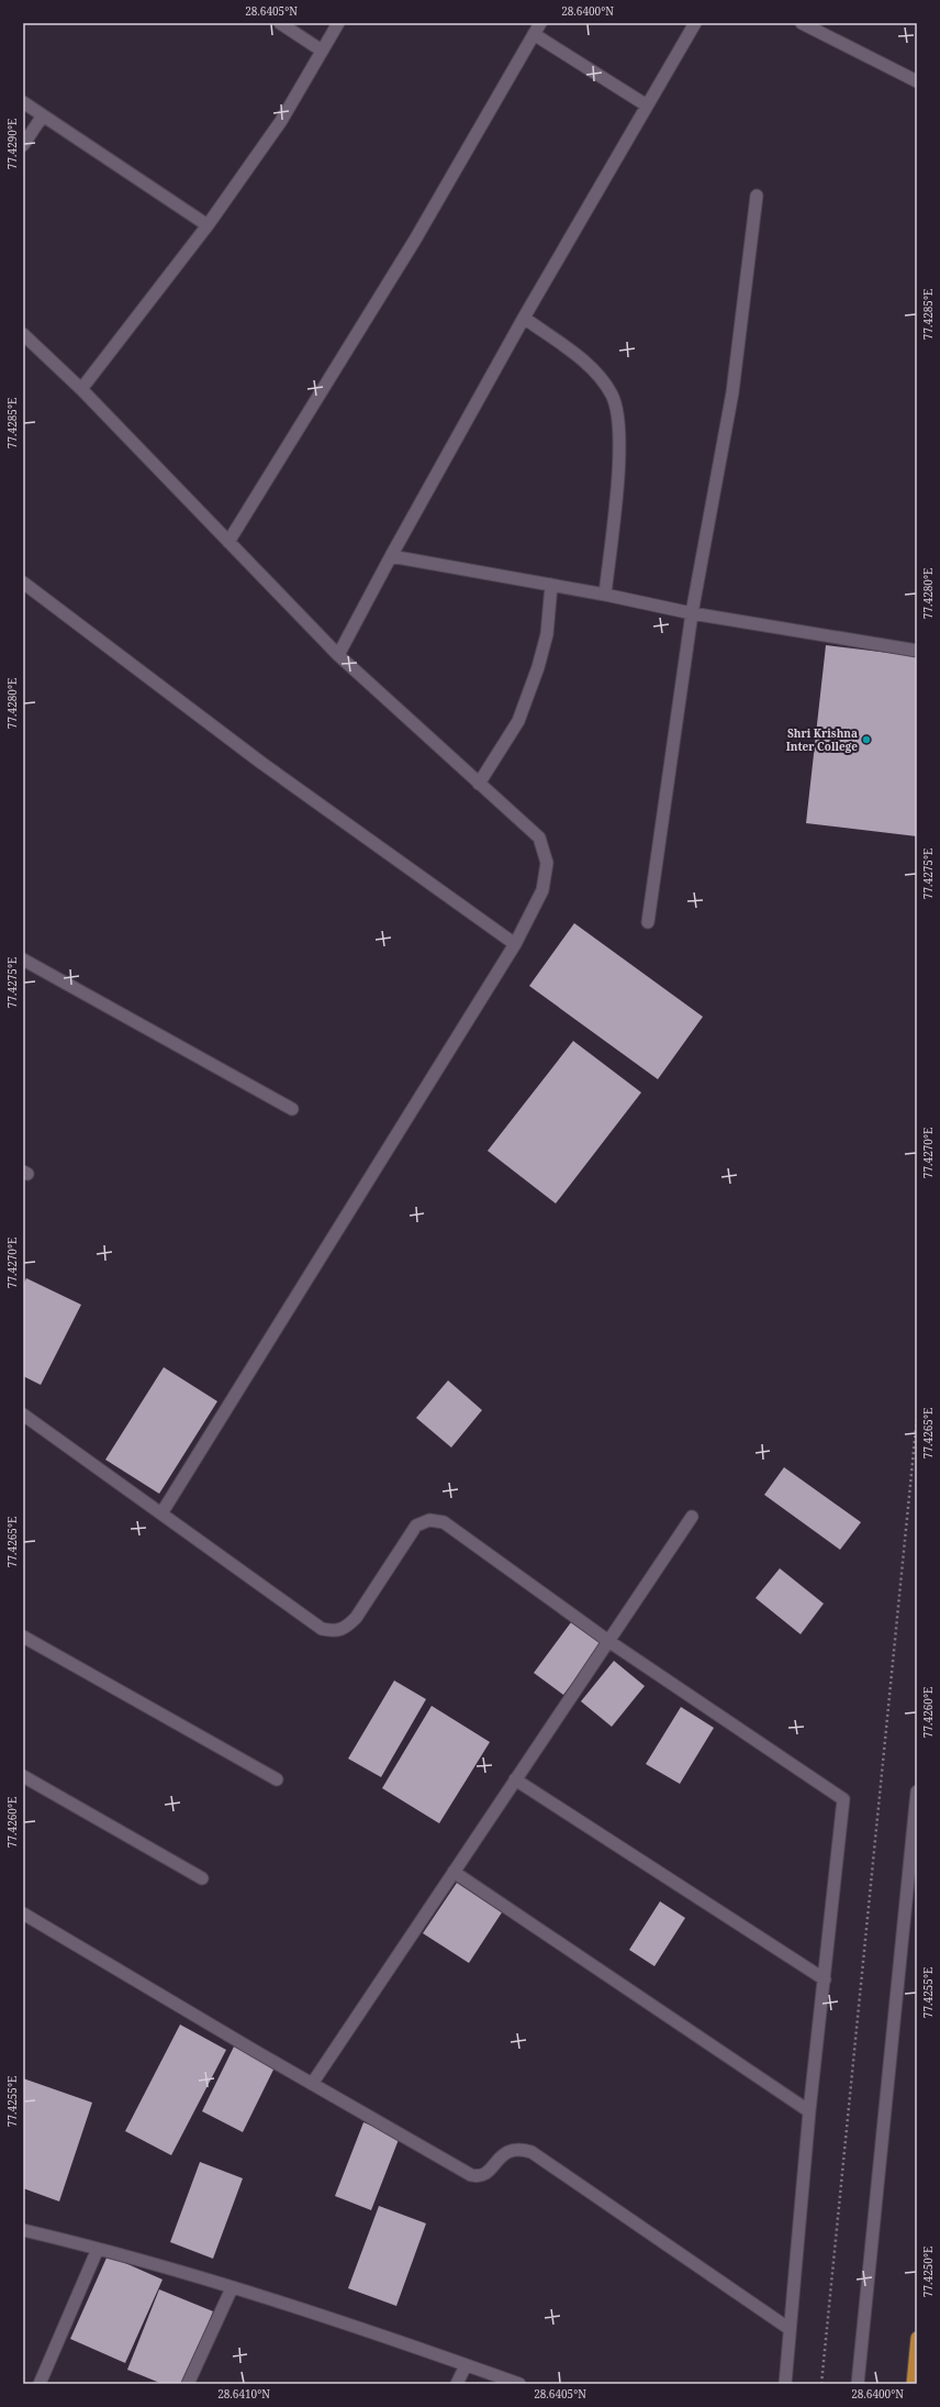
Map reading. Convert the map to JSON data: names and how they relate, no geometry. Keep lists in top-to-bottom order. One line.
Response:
{"places":["Shri Krishna Inter College"],"coordinates":["28.6405°N","28.6400°N","77.4290°E","77.4285°E","77.4280°E","77.4275°E","77.4270°E","77.4265°E","77.4260°E","77.4255°E","77.4250°E","28.6410°N"]}
